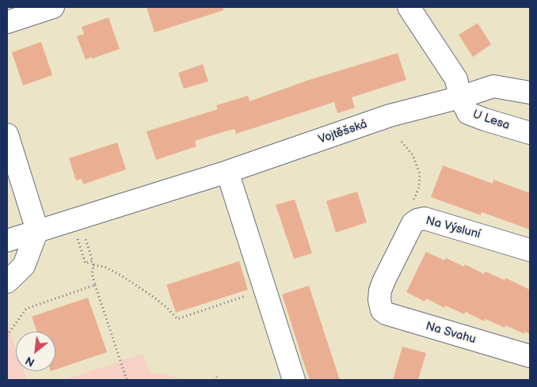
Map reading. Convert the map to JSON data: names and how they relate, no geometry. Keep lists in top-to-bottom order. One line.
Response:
{"streets":{"street":["U Lesa","Vojtěšská","Na Výsluní","Na Svahu"]},"crossings":[["U Lesa","Vojtěšská"],["Na Výsluní","Na Svahu"]],"north":"bottom left"}
